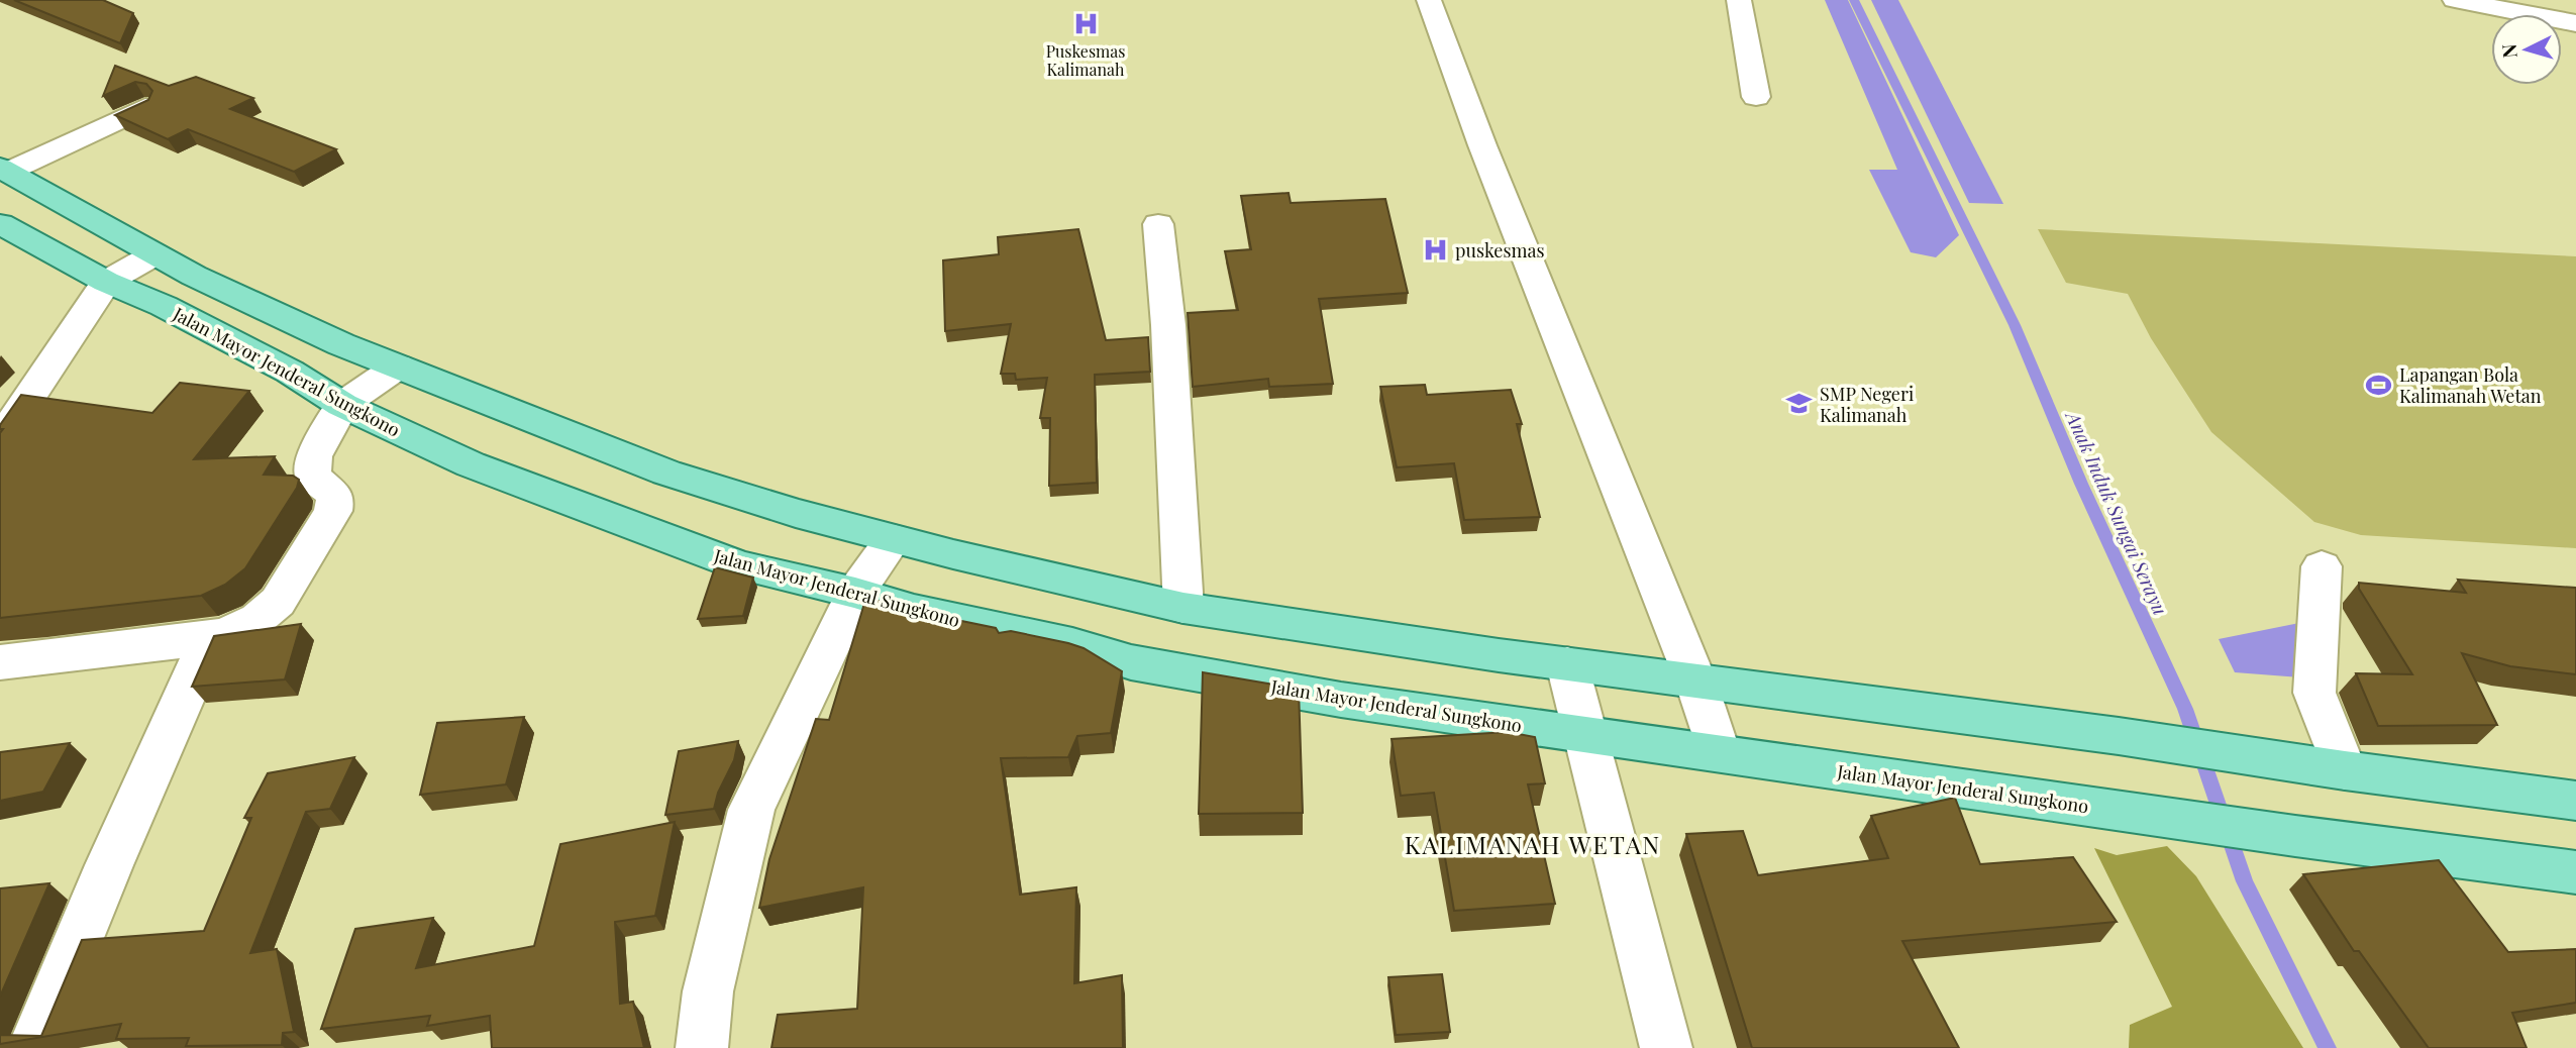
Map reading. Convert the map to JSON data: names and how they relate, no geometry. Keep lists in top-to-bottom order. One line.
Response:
{"streets":{"main road":["Jalan Mayor Jenderal Sungkono"]},"districts":["KALIMANAH WETAN"],"water":["Anak Induk Sungai Serayu"],"places":{"hospital":["Puskesmas Kalimanah","puskesmas"],"sports":["Lapangan Bola Kalimanah Wetan"],"school or university":["SMP Negeri Kalimanah"]},"north":"left"}
